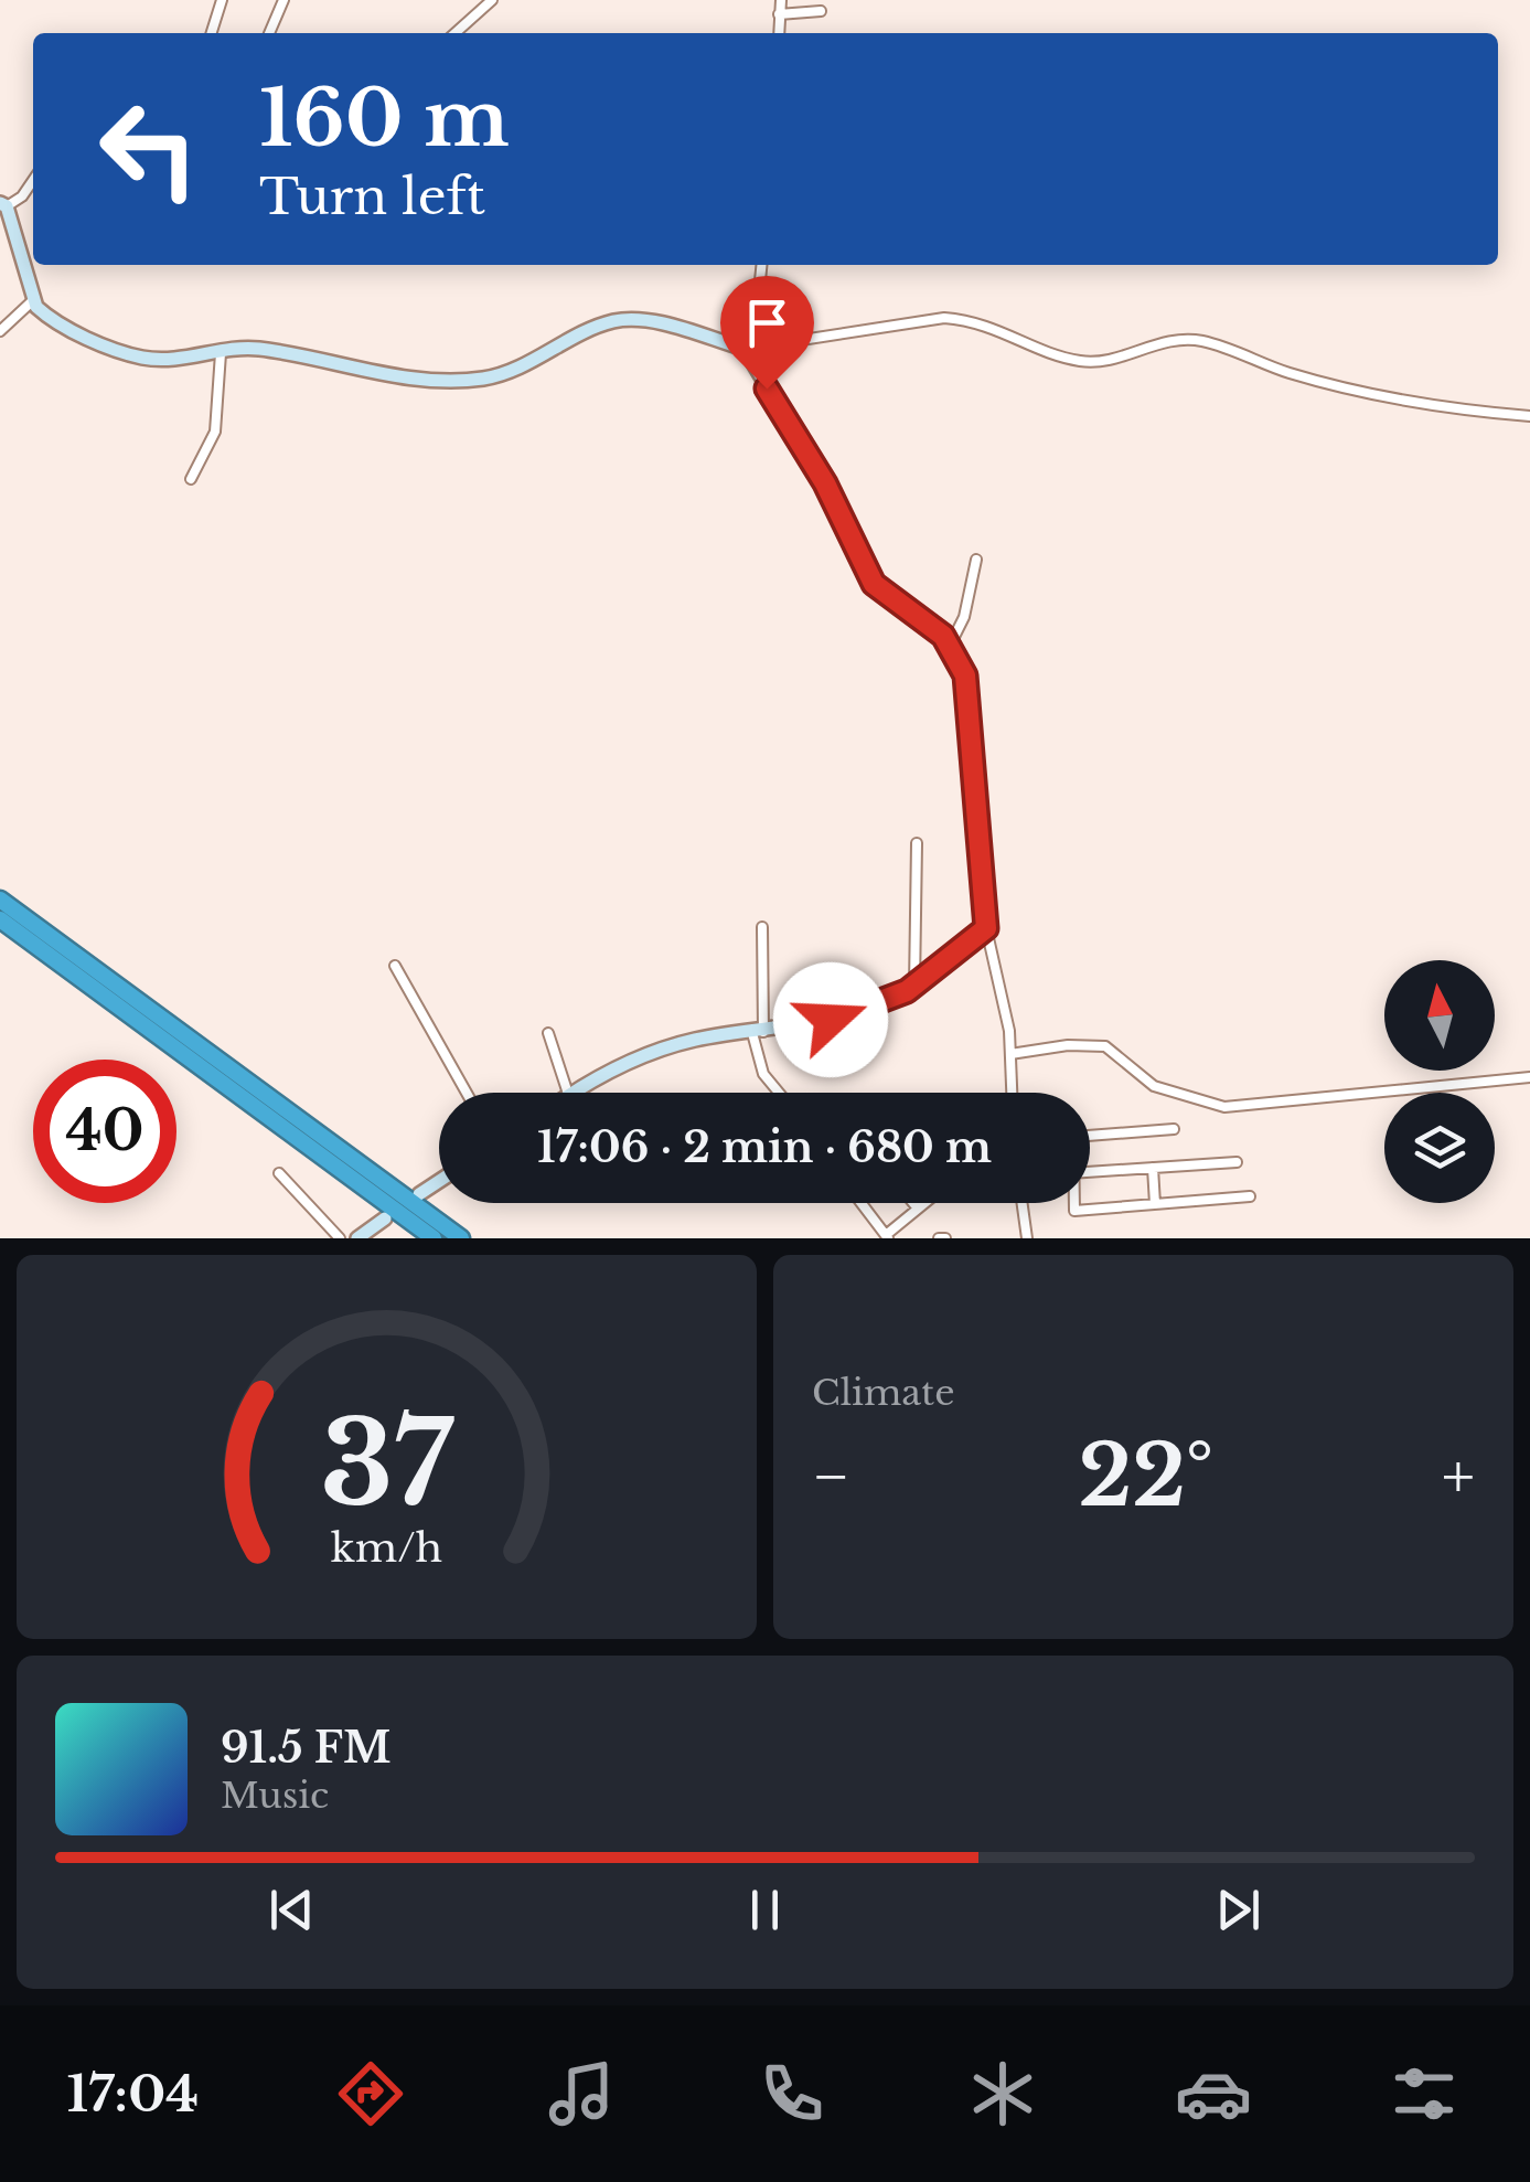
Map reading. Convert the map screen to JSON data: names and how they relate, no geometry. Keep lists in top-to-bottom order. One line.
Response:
{"north":"top","page":{"turn":["160 m","Turn left"],"limit":"40","trip":"17:06 · 2 min · 680 m","tile":"Climate","heat":["−","22°","+"],"song":["91.5 FM","Music"],"tabs":"17:04","gauge":["37","km/h"]}}
